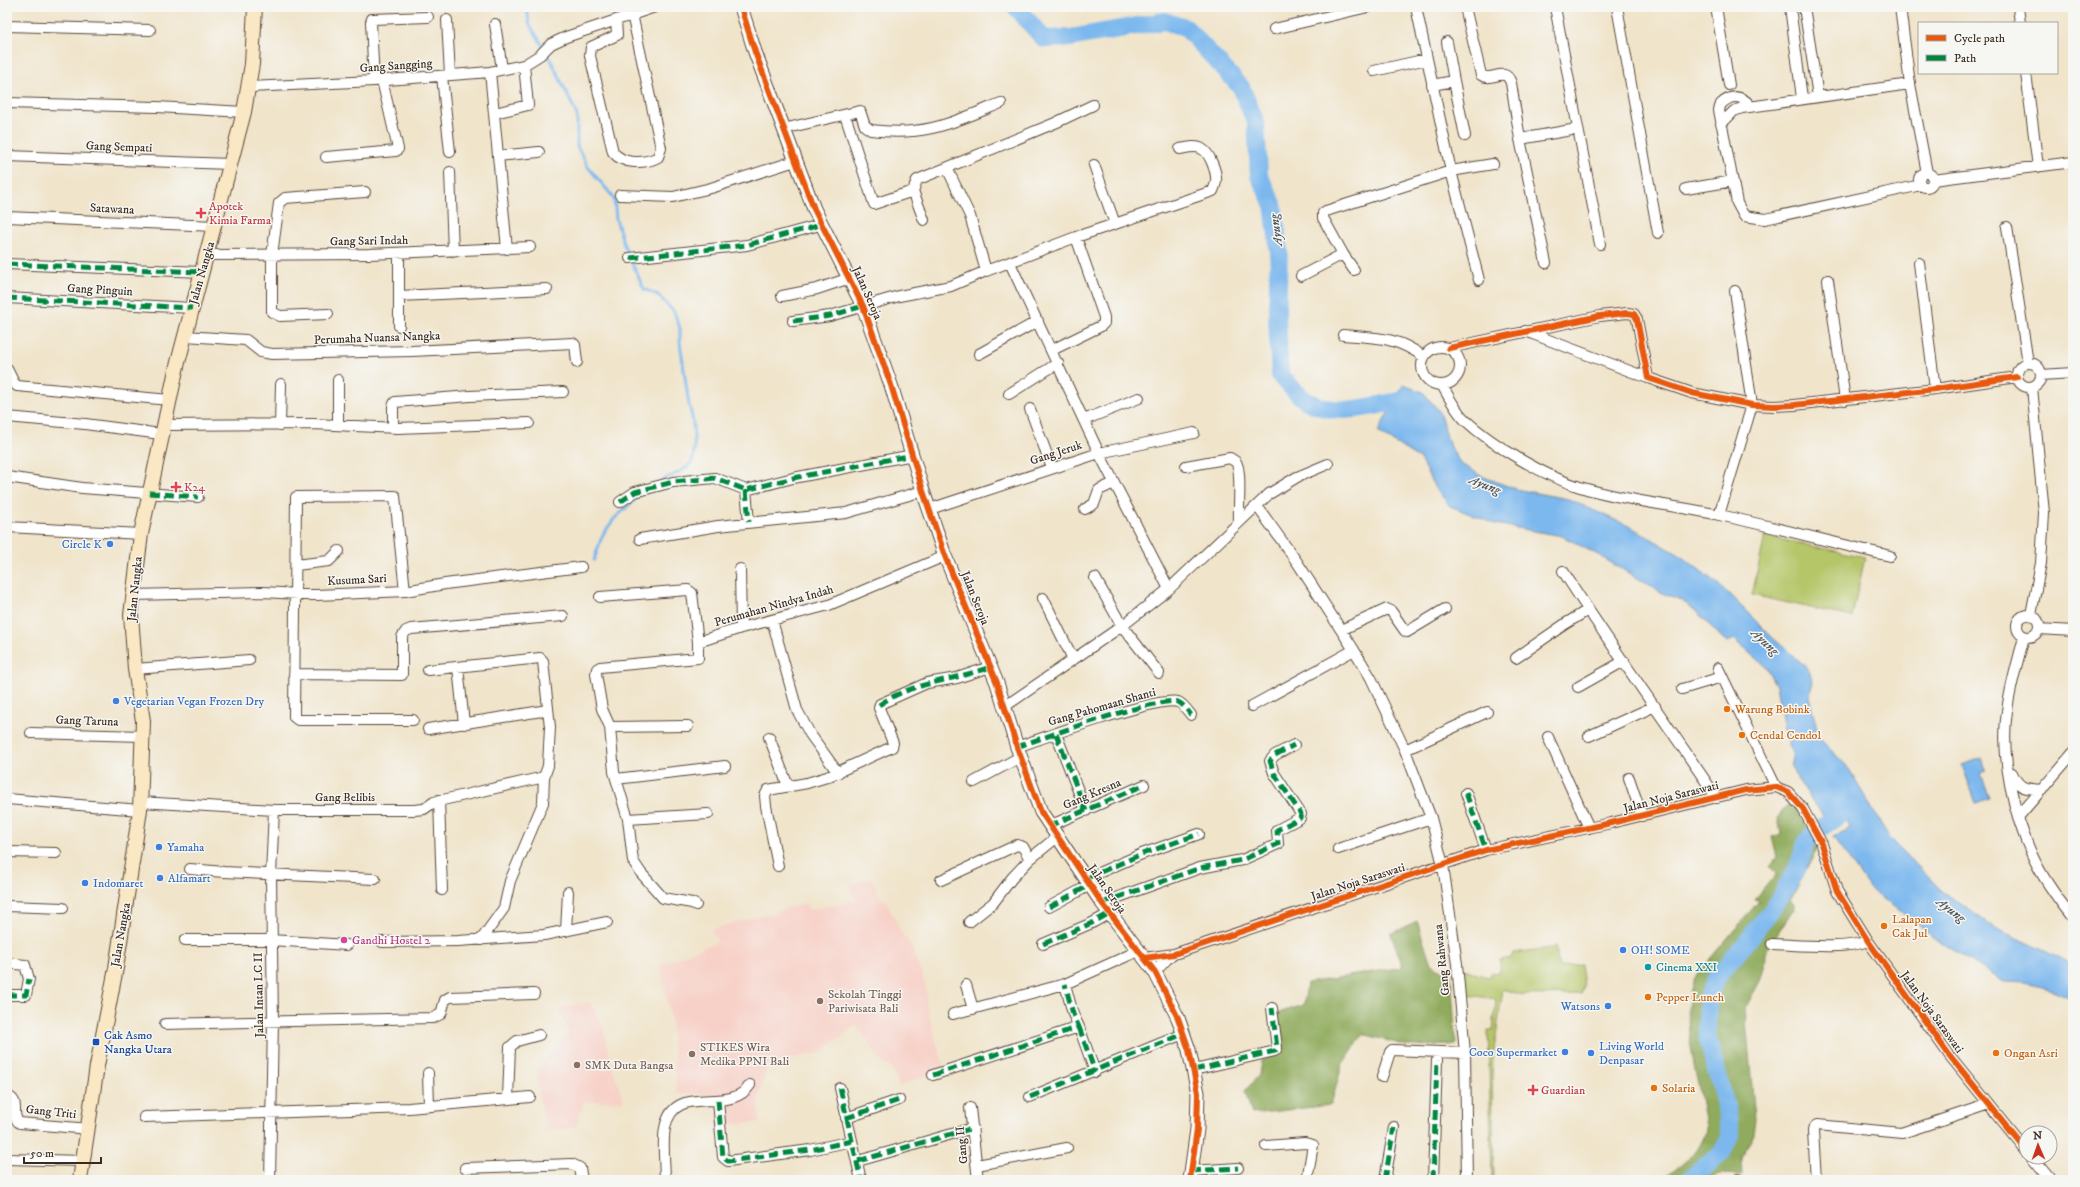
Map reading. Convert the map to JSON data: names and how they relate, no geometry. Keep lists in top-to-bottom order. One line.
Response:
{"streets":{"main road":["Jalan Nangka"],"street":["Gang Sangging","Gang Sempati","Satawana","Gang Sari Indah","Gang Pinguin","Jalan Seroja","Perumaha Nuansa Nangka","Gang Jeruk","Kusuma Sari","Perumahan Nindya Indah","Gang Pahomaan Shanti","Gang Taruna","Gang Kresna","Gang Belibis","Jalan Noja Saraswati","Gang Rahwana","Jalan Intan LC II","Gang Triti","Gang II"]},"crossings":[["Gang Sangging","Jalan Nangka"],["Gang Sempati","Jalan Nangka"],["Satawana","Jalan Nangka"],["Gang Sari Indah","Jalan Nangka"],["Jalan Nangka","Gang Pinguin"],["Jalan Nangka","Perumaha Nuansa Nangka"],["Jalan Nangka","Kusuma Sari"],["Jalan Nangka","Gang Taruna"],["Jalan Nangka","Gang Belibis"],["Jalan Nangka","Gang Triti"],["Jalan Seroja","Gang Jeruk"],["Jalan Seroja","Perumahan Nindya Indah"],["Jalan Seroja","Gang Pahomaan Shanti"],["Jalan Seroja","Gang Kresna"],["Jalan Seroja","Jalan Noja Saraswati"],["Gang Belibis","Jalan Intan LC II"],["Jalan Noja Saraswati","Gang Rahwana"]],"water":["Ayung"],"places":{"health":["Apotek Kimia Farma","K24","Guardian"],"other":["Circle K","Vegetarian Vegan Frozen Dry","Warung Bobink","Cendal Cendol","Yamaha","Alfamart","Indomaret","Lalapan Cak Jul","Gandhi Hostel 2","OH! SOME","Cinema XXI","Pepper Lunch","Sekolah Tinggi Pariwisata Bali","Watsons","Coco Supermarket","Living World Denpasar","Ongan Asri","STIKES Wira Medika PPNI Bali","SMK Duta Bangsa","Solaria"],"transit":["Cak Asmo Nangka Utara"]},"legend":["Cycle path","Path"],"scale_bar":"50 m","north":"top"}
